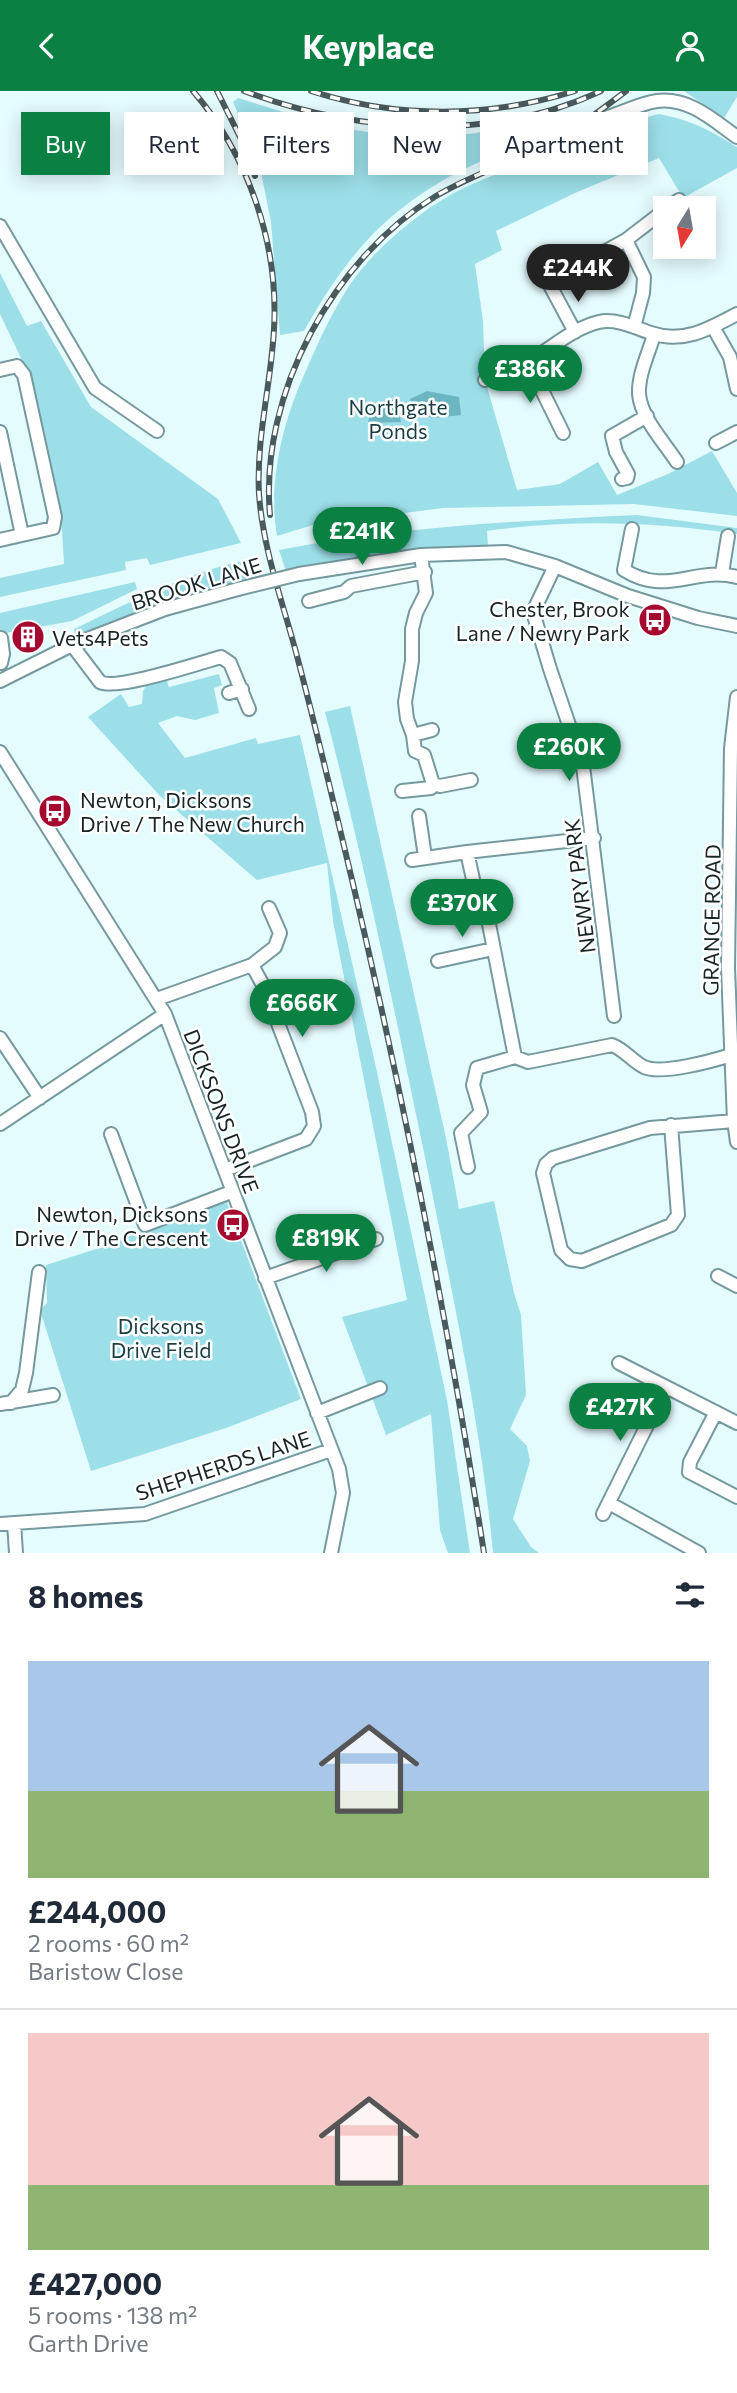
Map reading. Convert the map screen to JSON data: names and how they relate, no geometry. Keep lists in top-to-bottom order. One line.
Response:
{"streets":{"street":["BROOK LANE","NEWRY PARK","GRANGE ROAD","DICKSONS DRIVE","SHEPHERDS LANE"]},"crossings":[["BROOK LANE","NEWRY PARK"],["DICKSONS DRIVE","SHEPHERDS LANE"]],"parks":["Northgate Ponds","Dicksons Drive Field"],"places":{"bus stop":["Chester, Brook Lane / Newry Park","Newton, Dicksons Drive / The New Church","Newton, Dicksons Drive / The Crescent"],"building":["Vets4Pets"]},"north":"bottom","page":{"header":"Keyplace","chip":["Buy","Rent","Filters","New","Apartment"],"price":["£244K","£386K","£241K","£260K","£370K","£666K","£819K","£427K"],"heading":"8 homes","list":[{"name":"£244,000","note":"2 rooms · 60 m² · Baristow Close"},{"name":"£427,000","note":"5 rooms · 138 m² · Garth Drive"}]}}
